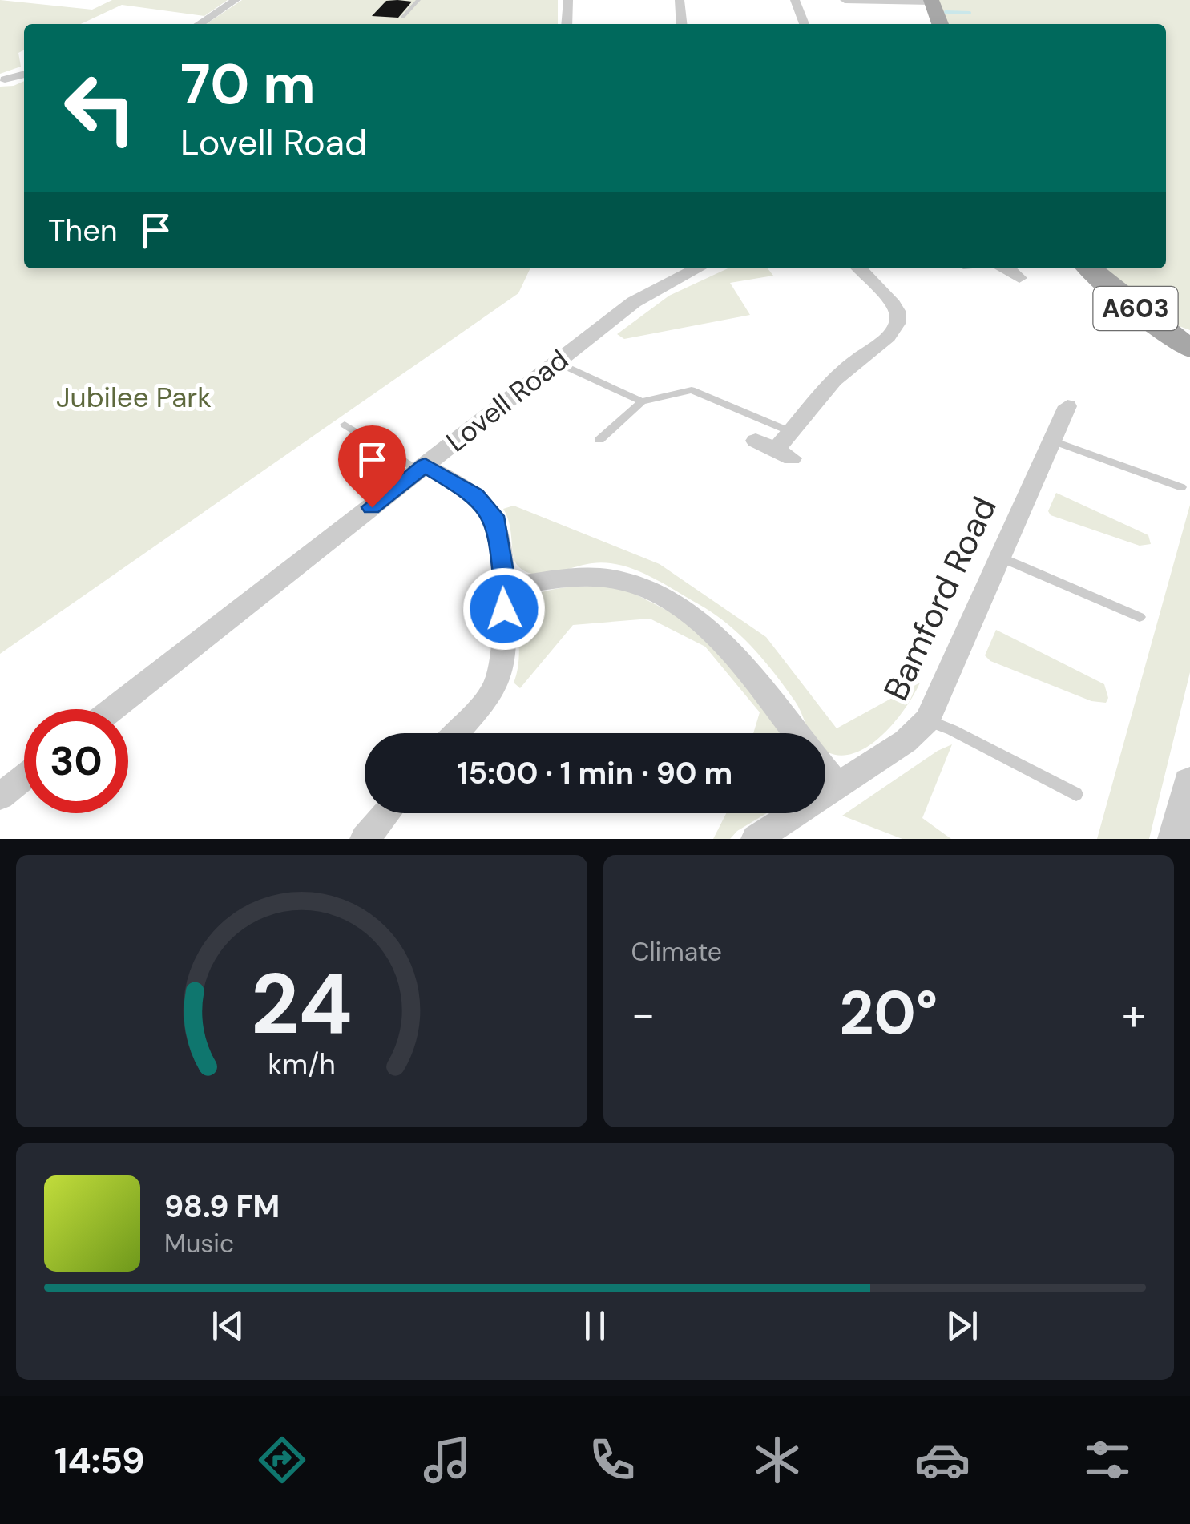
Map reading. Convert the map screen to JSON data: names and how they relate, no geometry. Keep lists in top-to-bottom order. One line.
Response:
{"streets":{"main road":["A603"],"street":["Lovell Road","Bamford Road"]},"parks":["Jubilee Park"],"page":{"turn":["70 m","Lovell Road"],"then":"Then","limit":"30","trip":"15:00 · 1 min · 90 m","tile":"Climate","heat":["−","20°","+"],"song":["98.9 FM","Music"],"tabs":"14:59","gauge":["24","km/h"]}}
